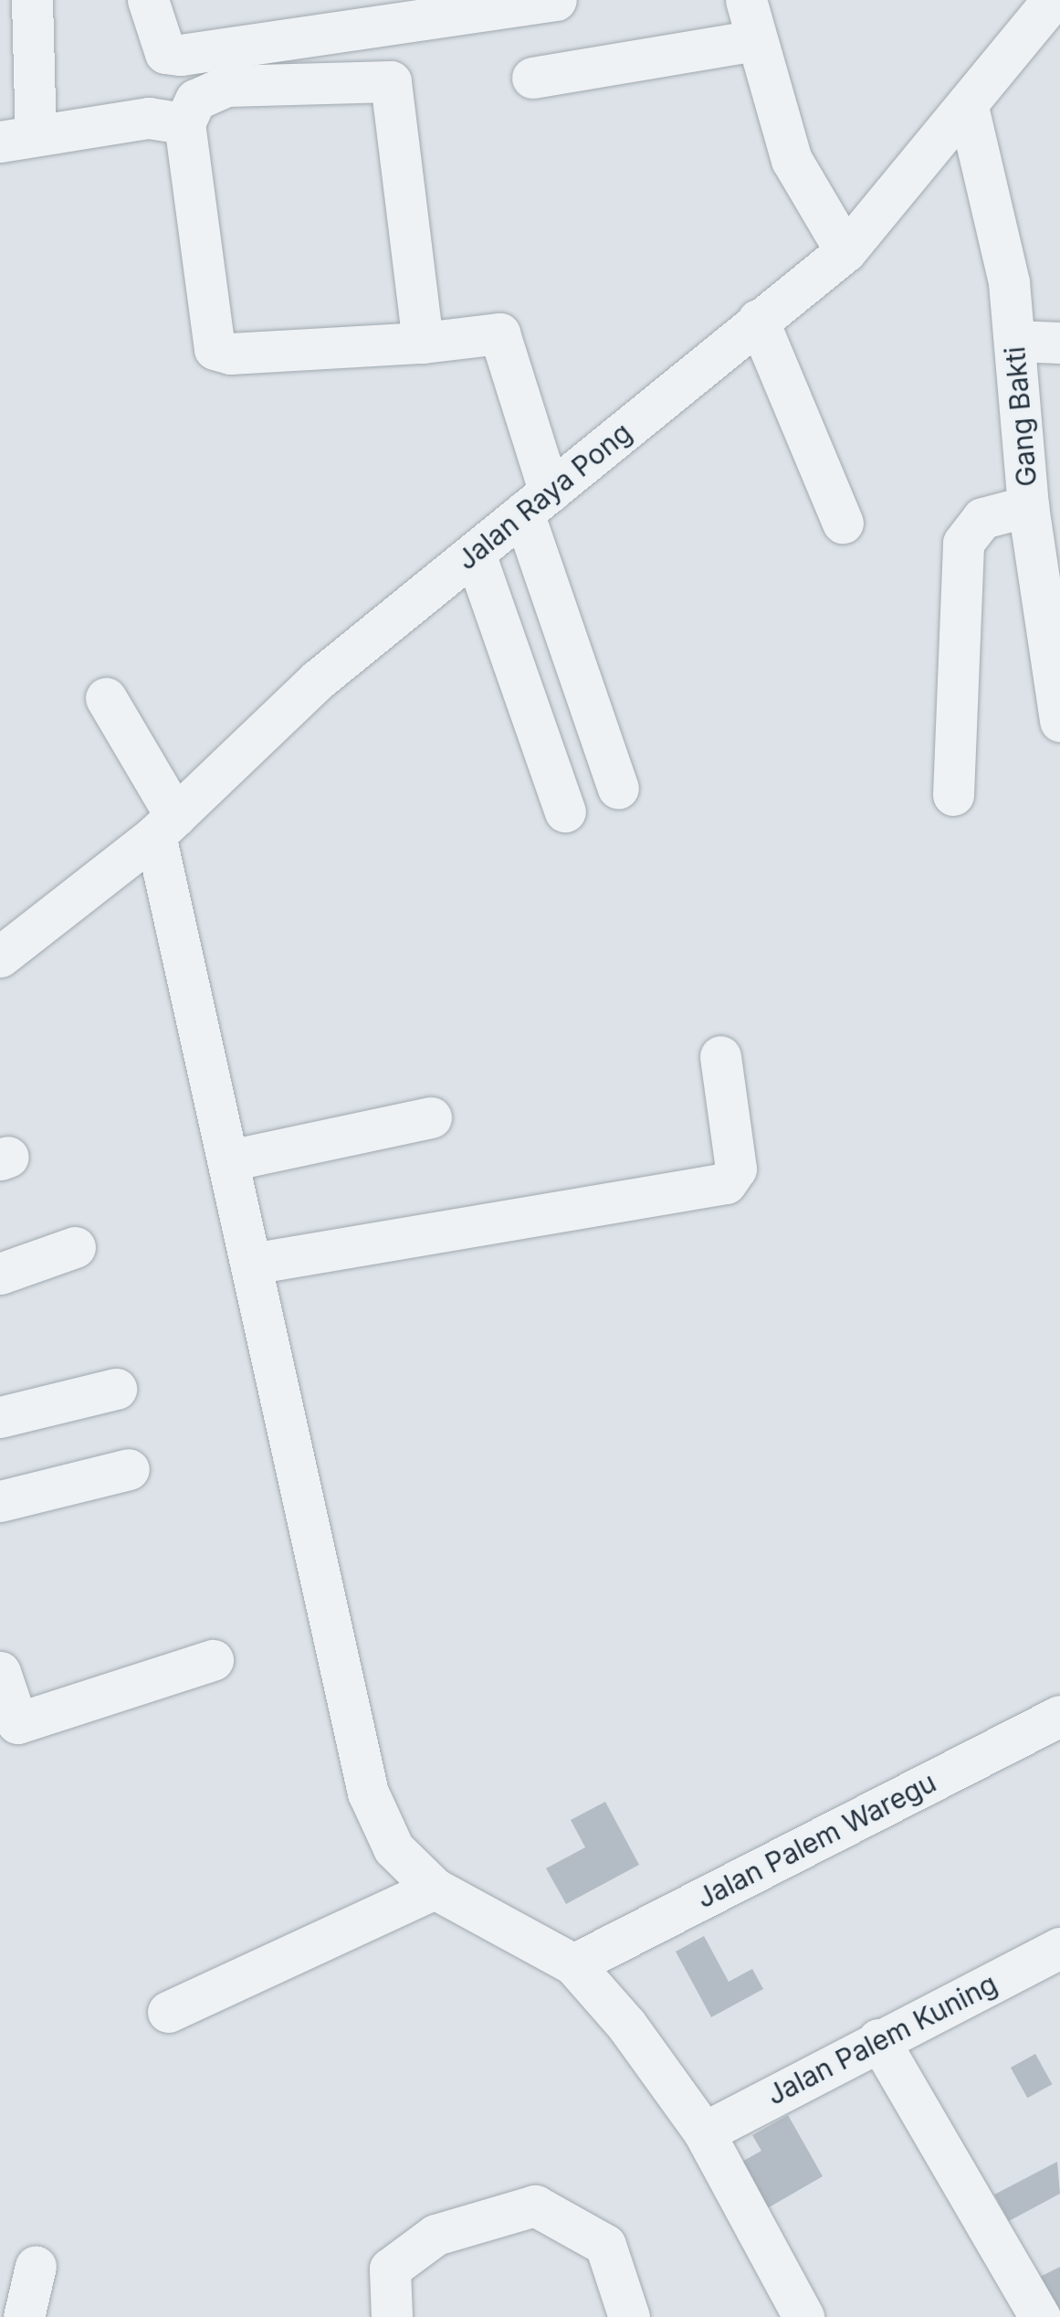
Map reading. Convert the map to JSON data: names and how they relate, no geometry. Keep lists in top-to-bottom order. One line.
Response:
{"streets":{"street":["Gang Bakti","Jalan Raya Pong","Jalan Palem Waregu","Jalan Palem Kuning"]},"crossings":[["Gang Bakti","Jalan Raya Pong"]]}
